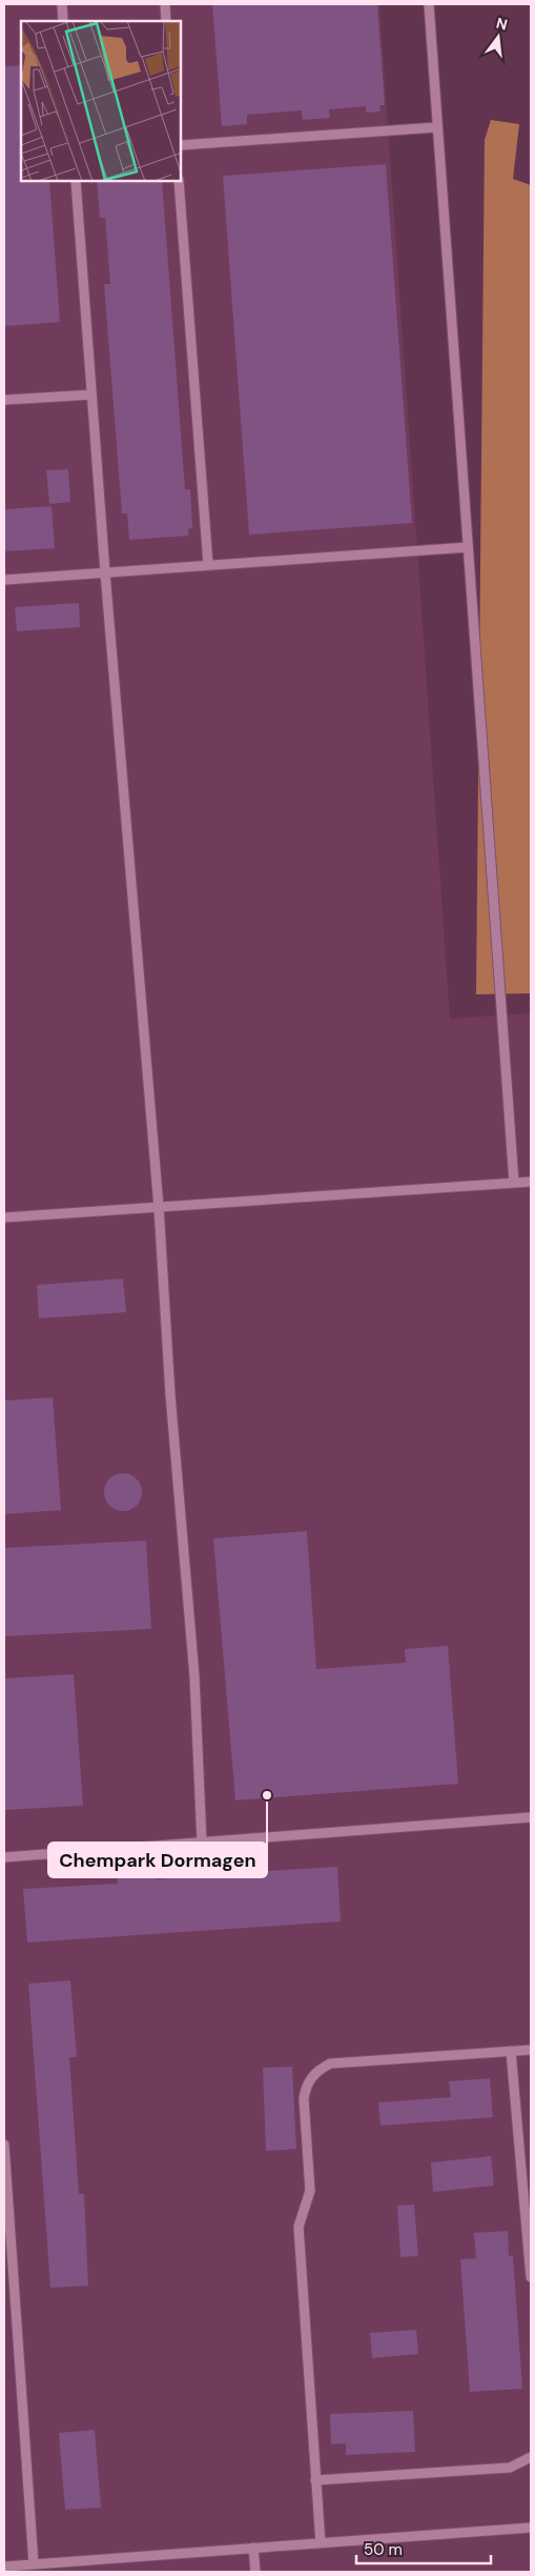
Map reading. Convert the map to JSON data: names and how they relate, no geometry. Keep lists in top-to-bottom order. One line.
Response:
{"places":["Chempark Dormagen"],"scale_bar":"50 m","north":"top"}
